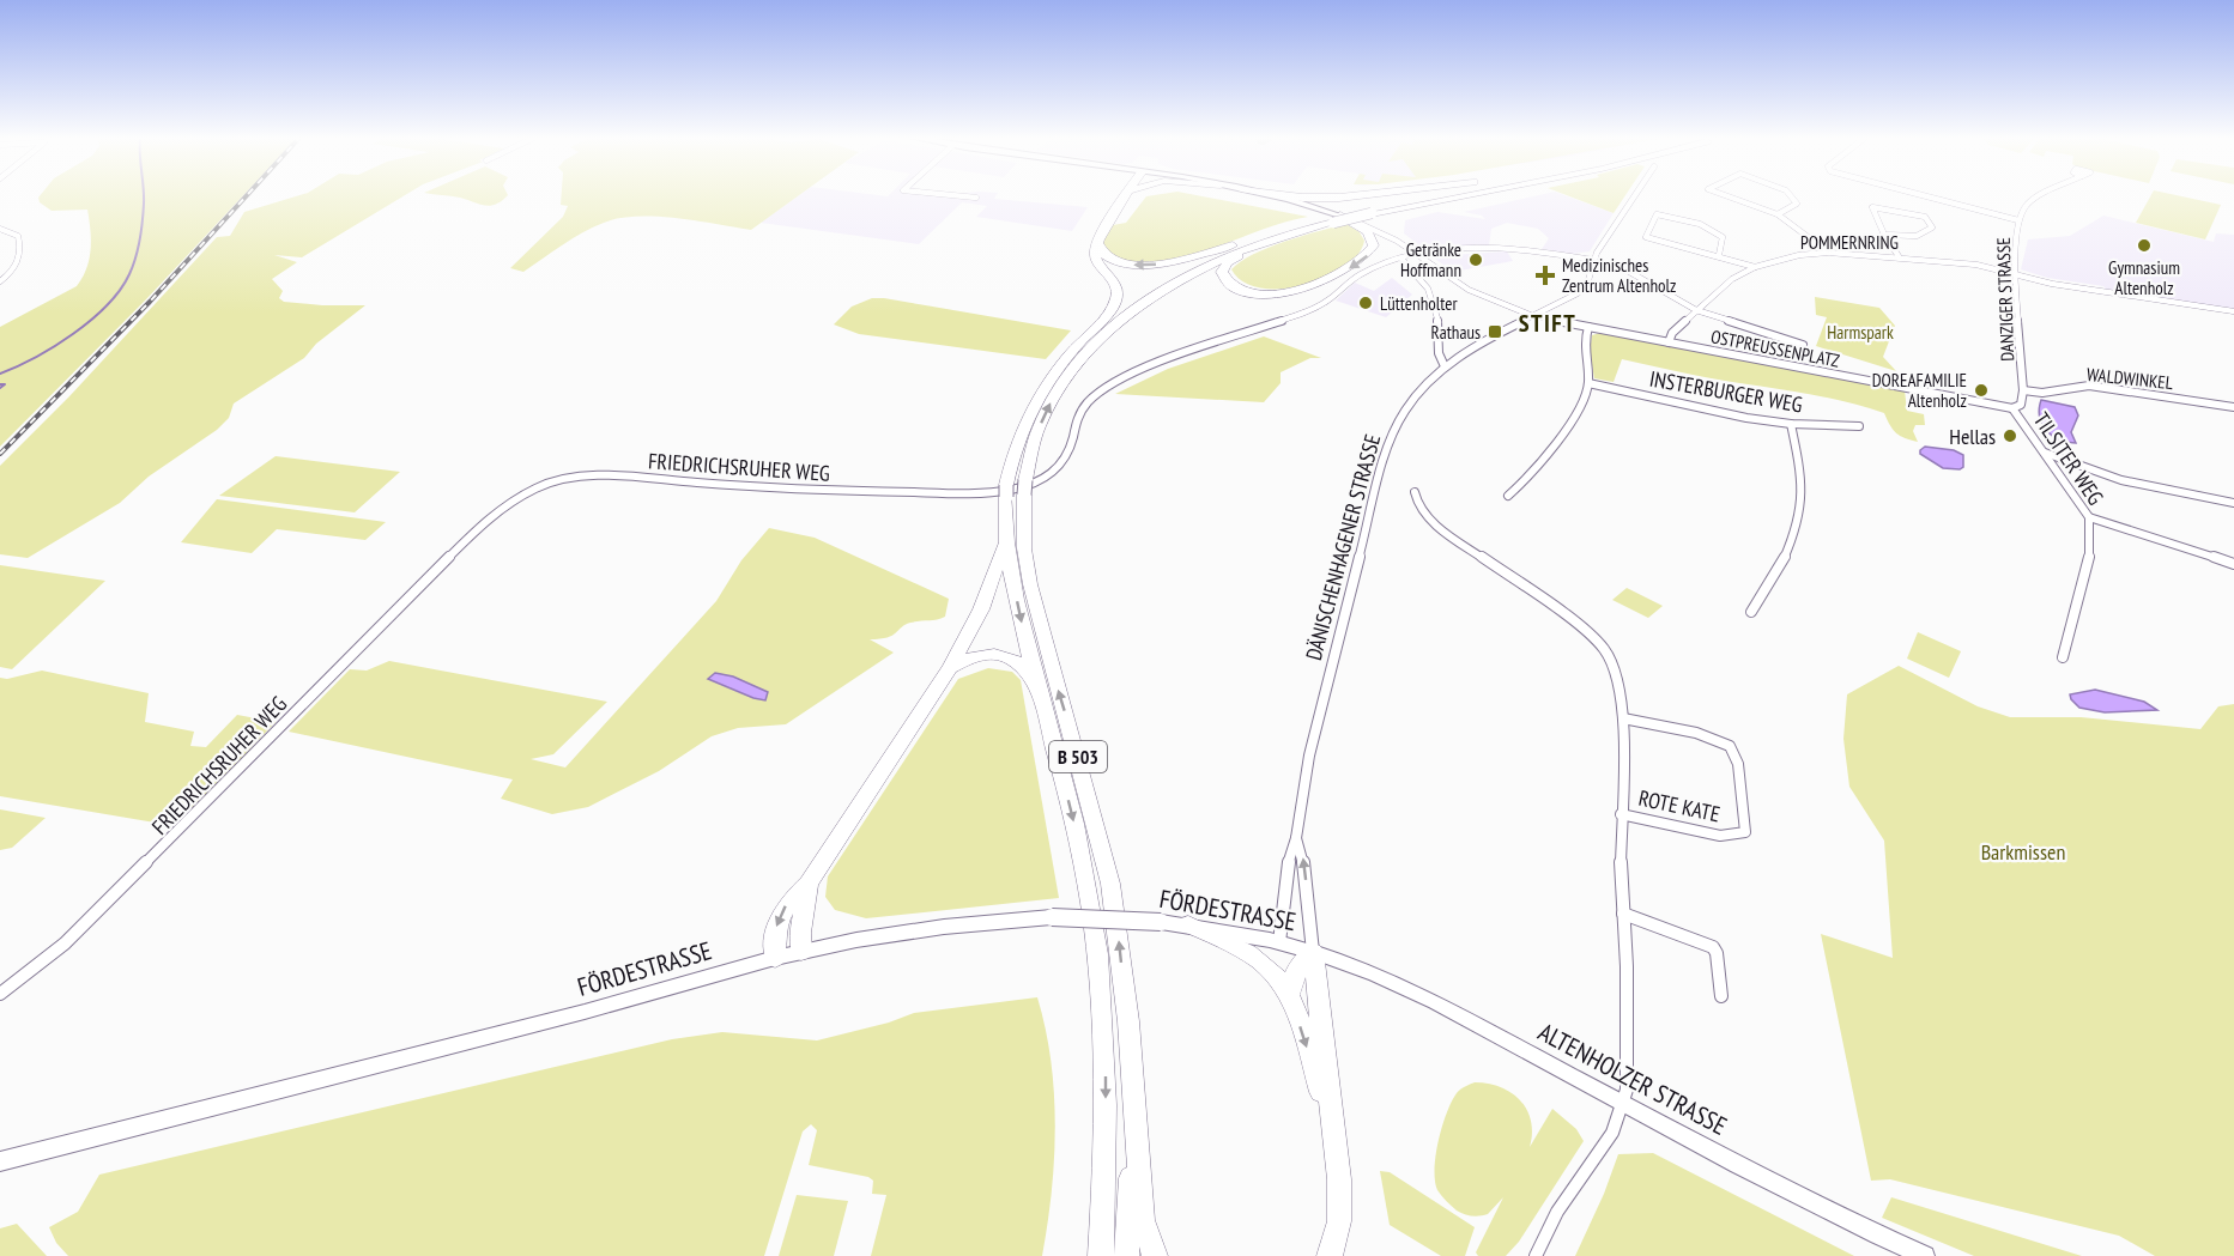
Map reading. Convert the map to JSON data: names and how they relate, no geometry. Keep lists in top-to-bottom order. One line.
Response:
{"streets":{"highway":["B 503"],"street":["POMMERNRING","DANZIGER STRASSE","OSTPREUSSENPLATZ","WALDWINKEL","INSTERBURGER WEG","TILSITER WEG","FRIEDRICHSRUHER WEG","DÄNISCHENHAGENER STRASSE","ROTE KATE","FÖRDESTRASSE","ALTENHOLZER STRASSE"]},"crossings":[["POMMERNRING","DANZIGER STRASSE"],["POMMERNRING","OSTPREUSSENPLATZ"],["DANZIGER STRASSE","OSTPREUSSENPLATZ"],["DANZIGER STRASSE","WALDWINKEL"],["DANZIGER STRASSE","TILSITER WEG"],["OSTPREUSSENPLATZ","TILSITER WEG"],["OSTPREUSSENPLATZ","FRIEDRICHSRUHER WEG"],["OSTPREUSSENPLATZ","DÄNISCHENHAGENER STRASSE"],["OSTPREUSSENPLATZ","B 503"],["FRIEDRICHSRUHER WEG","DÄNISCHENHAGENER STRASSE"],["DÄNISCHENHAGENER STRASSE","FÖRDESTRASSE"],["DÄNISCHENHAGENER STRASSE","ALTENHOLZER STRASSE"],["ROTE KATE","ALTENHOLZER STRASSE"],["FÖRDESTRASSE","ALTENHOLZER STRASSE"]],"districts":["STIFT"],"parks":["Harmspark","Barkmissen"],"places":{"other":["Gymnasium Altenholz","Getränke Hoffmann","Lüttenholter","DOREAFAMILIE Altenholz","Hellas"],"health":["Medizinisches Zentrum Altenholz"],"transit":["Rathaus"]}}
